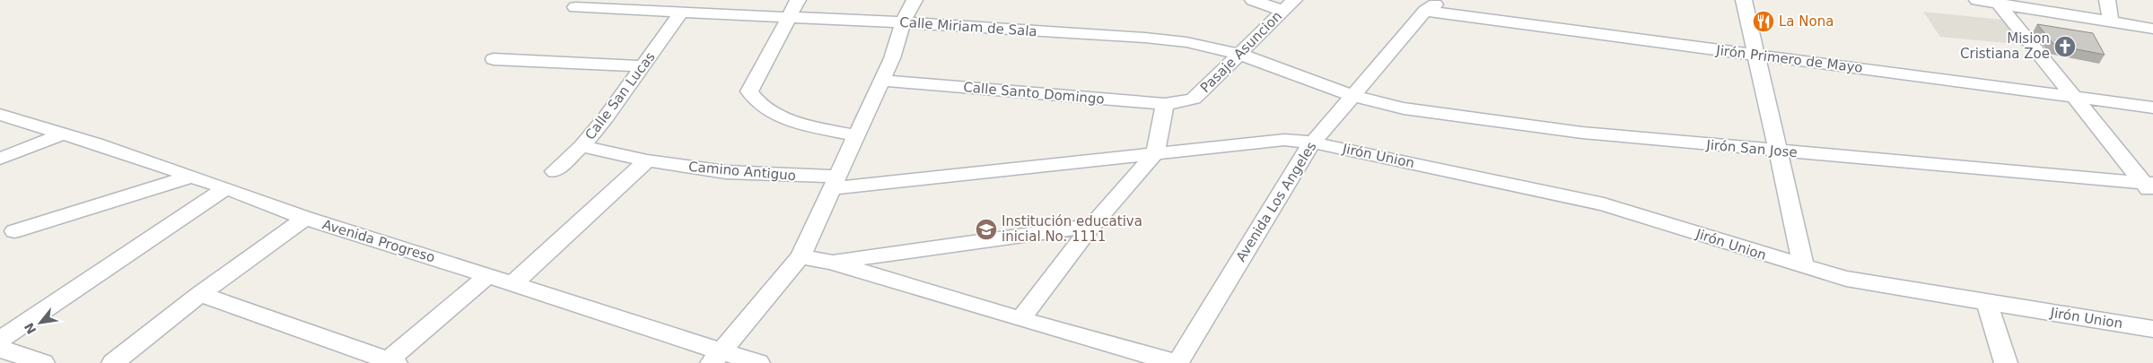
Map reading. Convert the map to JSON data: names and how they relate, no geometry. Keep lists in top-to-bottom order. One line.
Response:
{"streets":{"street":["Calle Miriam de Sala","Pasaje Asuncion","Jirón Primero de Mayo","Calle Santo Domingo","Calle San Lucas","Jirón San Jose","Jirón Union","Camino Antiguo","Avenida Los Angeles","Avenida Progreso"]},"crossings":[["Calle Miriam de Sala","Pasaje Asuncion"],["Calle Miriam de Sala","Calle San Lucas"],["Calle Miriam de Sala","Jirón San Jose"],["Calle Miriam de Sala","Avenida Los Angeles"],["Pasaje Asuncion","Calle Santo Domingo"],["Jirón Primero de Mayo","Avenida Los Angeles"],["Calle San Lucas","Camino Antiguo"],["Jirón San Jose","Avenida Los Angeles"],["Jirón Union","Camino Antiguo"],["Jirón Union","Avenida Los Angeles"]],"places":{"restaurant":["La Nona"],"church":["Mision Cristiana Zoe"],"school or university":["Institución educativa inicial No. 1111"]},"north":"bottom left"}
